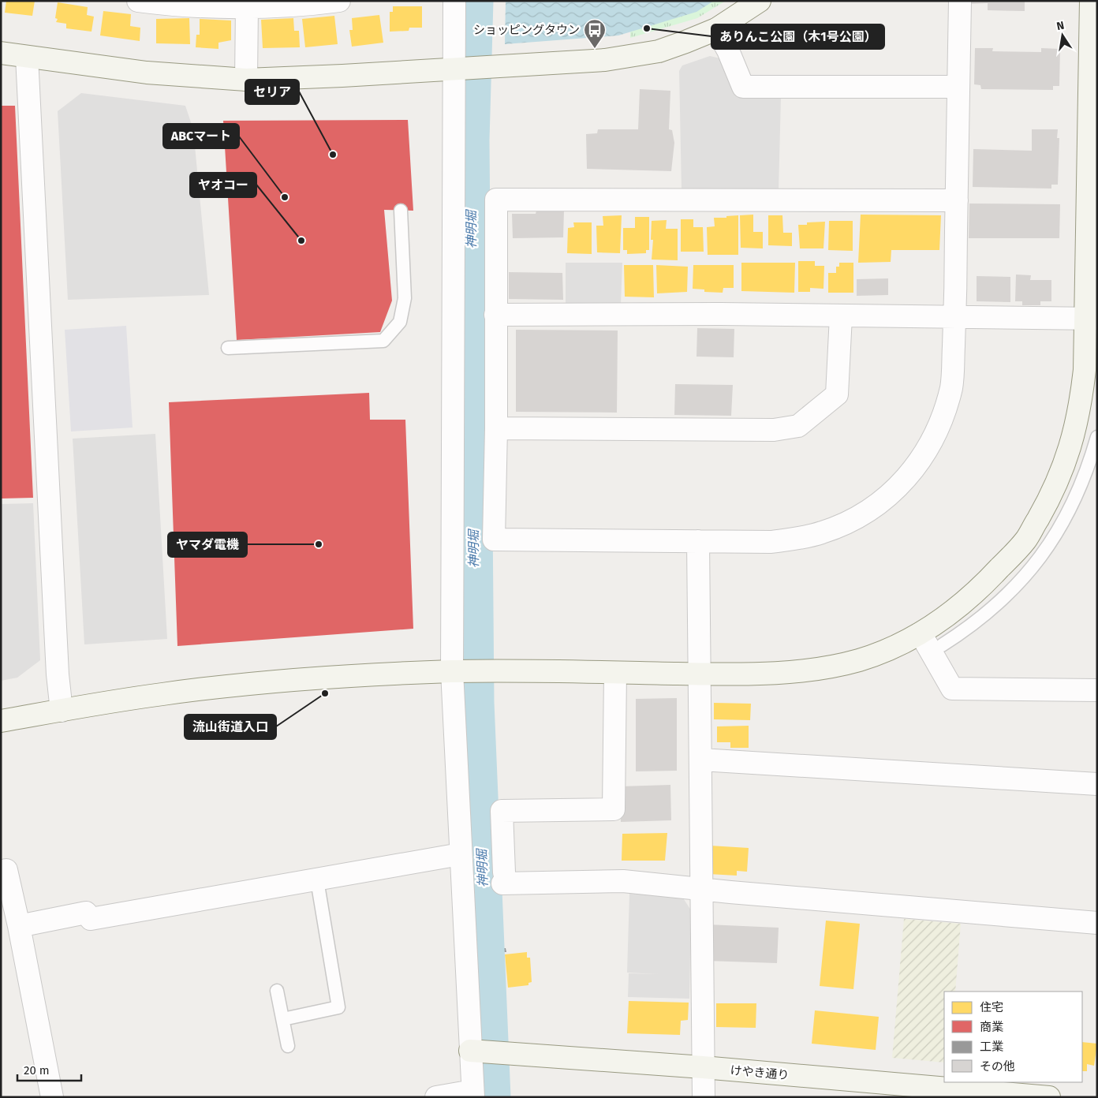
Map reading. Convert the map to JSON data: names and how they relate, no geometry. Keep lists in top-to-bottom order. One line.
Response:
{"streets":{"street":["けやき通り"]},"water":["神明堀"],"places":{"other":["ありんこ公園（木1号公園）","セリア","ABCマート","ヤオコー","ヤマダ電機","流山街道入口"],"bus stop":["ショッピングタウン"]},"legend":["住宅","商業","工業","その他"],"scale_bar":"20 m","north":"top"}
